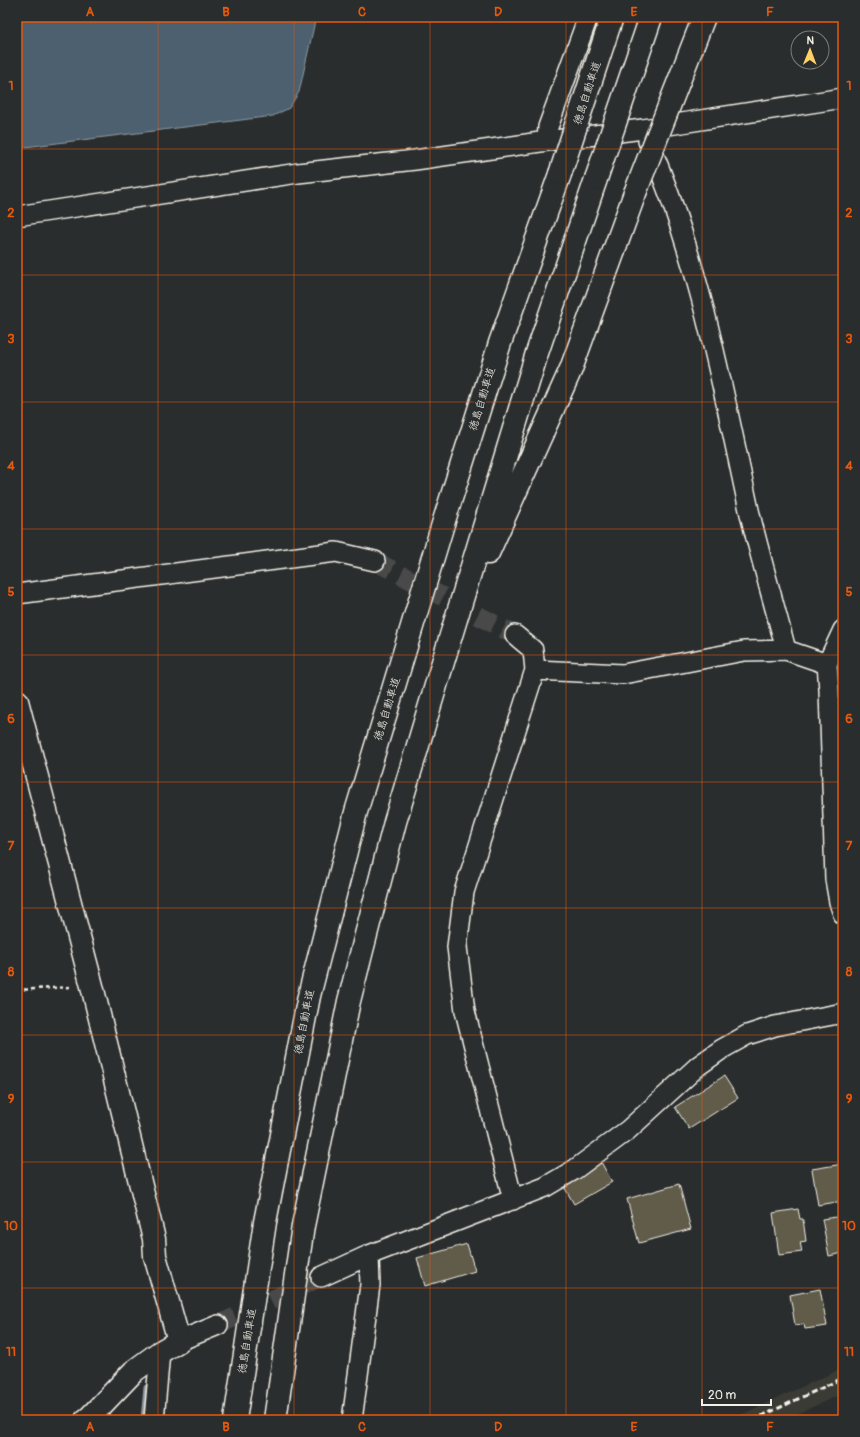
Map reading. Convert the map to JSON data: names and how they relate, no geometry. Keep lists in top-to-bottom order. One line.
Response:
{"streets":{"main road":["徳島自動車道"]},"scale_bar":"20 m","north":"top","grid":{"columns":["A","B","C","D","E","F"],"rows":["1","2","3","4","5","6","7","8","9","10","11"]}}
